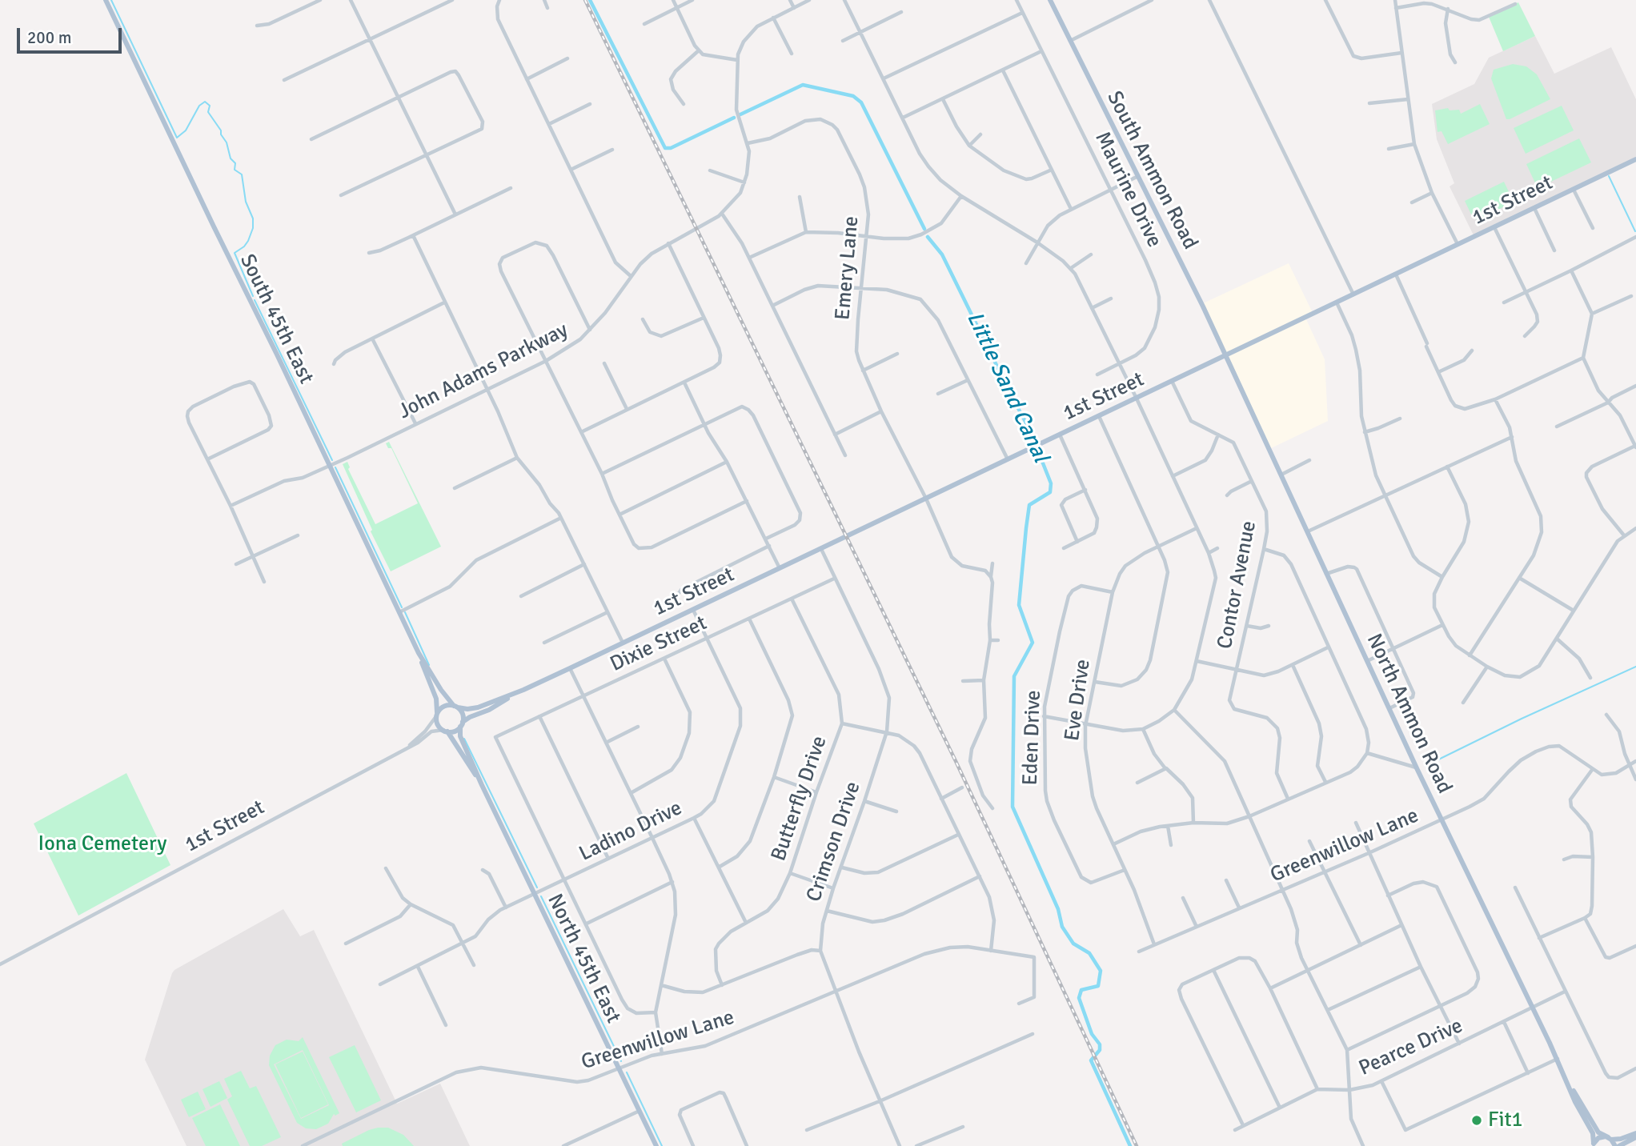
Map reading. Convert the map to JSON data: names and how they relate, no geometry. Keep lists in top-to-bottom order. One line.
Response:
{"streets":{"main road":["South Ammon Road","1st Street","South 45th East","North Ammon Road","North 45th East"],"street":["Maurine Drive","Emery Lane","John Adams Parkway","Contor Avenue","Dixie Street","Eve Drive","Eden Drive","Butterfly Drive","Ladino Drive","Crimson Drive","Greenwillow Lane","Pearce Drive"]},"crossings":[["South Ammon Road","1st Street"],["South Ammon Road","North Ammon Road"],["1st Street","Emery Lane"],["1st Street","South 45th East"],["1st Street","Contor Avenue"],["1st Street","North Ammon Road"],["1st Street","Ladino Drive"],["1st Street","Crimson Drive"],["1st Street","North 45th East"],["Emery Lane","John Adams Parkway"],["South 45th East","John Adams Parkway"],["South 45th East","North 45th East"],["Dixie Street","Butterfly Drive"],["Dixie Street","Ladino Drive"],["Dixie Street","Crimson Drive"],["Eve Drive","Eden Drive"],["Eve Drive","Greenwillow Lane"],["North Ammon Road","Greenwillow Lane"],["North Ammon Road","Pearce Drive"],["Ladino Drive","North 45th East"],["Crimson Drive","Greenwillow Lane"],["Greenwillow Lane","North 45th East"]],"water":["Little Sand Canal"],"parks":["Iona Cemetery"],"places":["Fit1"],"scale_bar":"200 m"}
